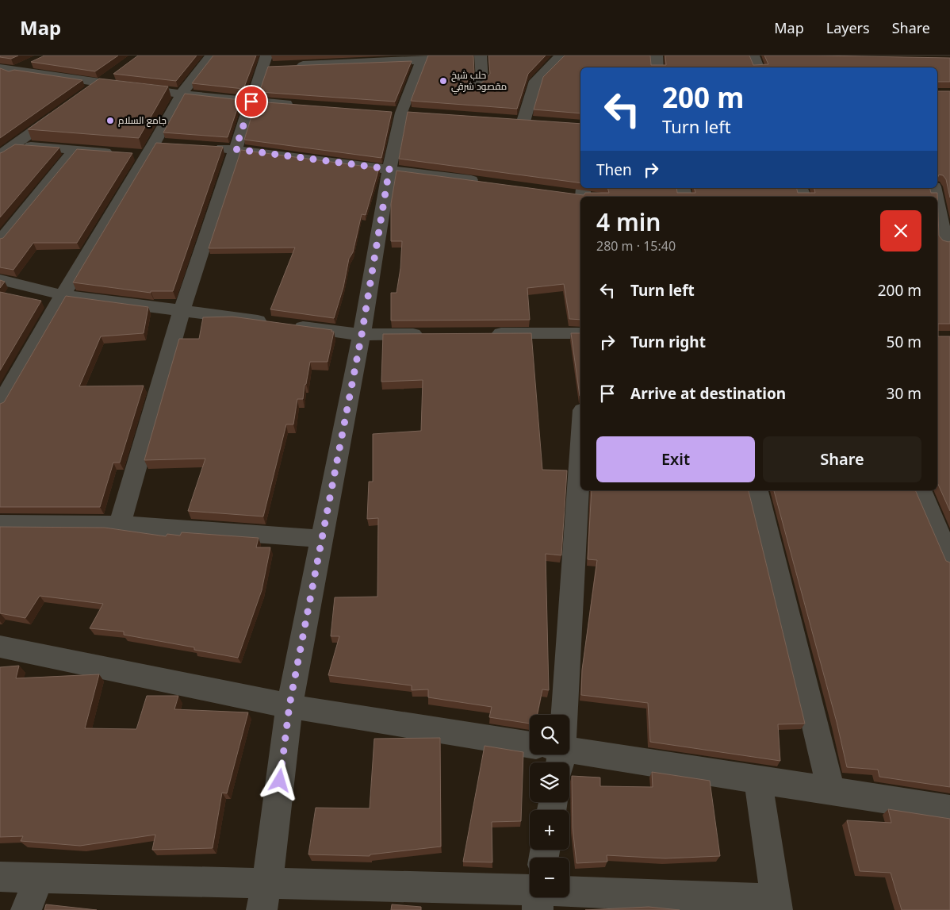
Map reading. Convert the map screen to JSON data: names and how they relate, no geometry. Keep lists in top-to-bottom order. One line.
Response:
{"places":["حلب شيخ مقصود شرقي","جامع السلام"],"page":{"header":"Map","nav":["Map","Layers","Share"],"turn":["200 m","Turn left"],"then":"Then","heading":["4 min","280 m · 15:40"],"list":[{"name":"Turn left","value":"200 m"},{"name":"Turn right","value":"50 m"},{"name":"Arrive at destination","value":"30 m"}],"buttons":["Exit","Share"],"map_buttons":["+","−"]}}
